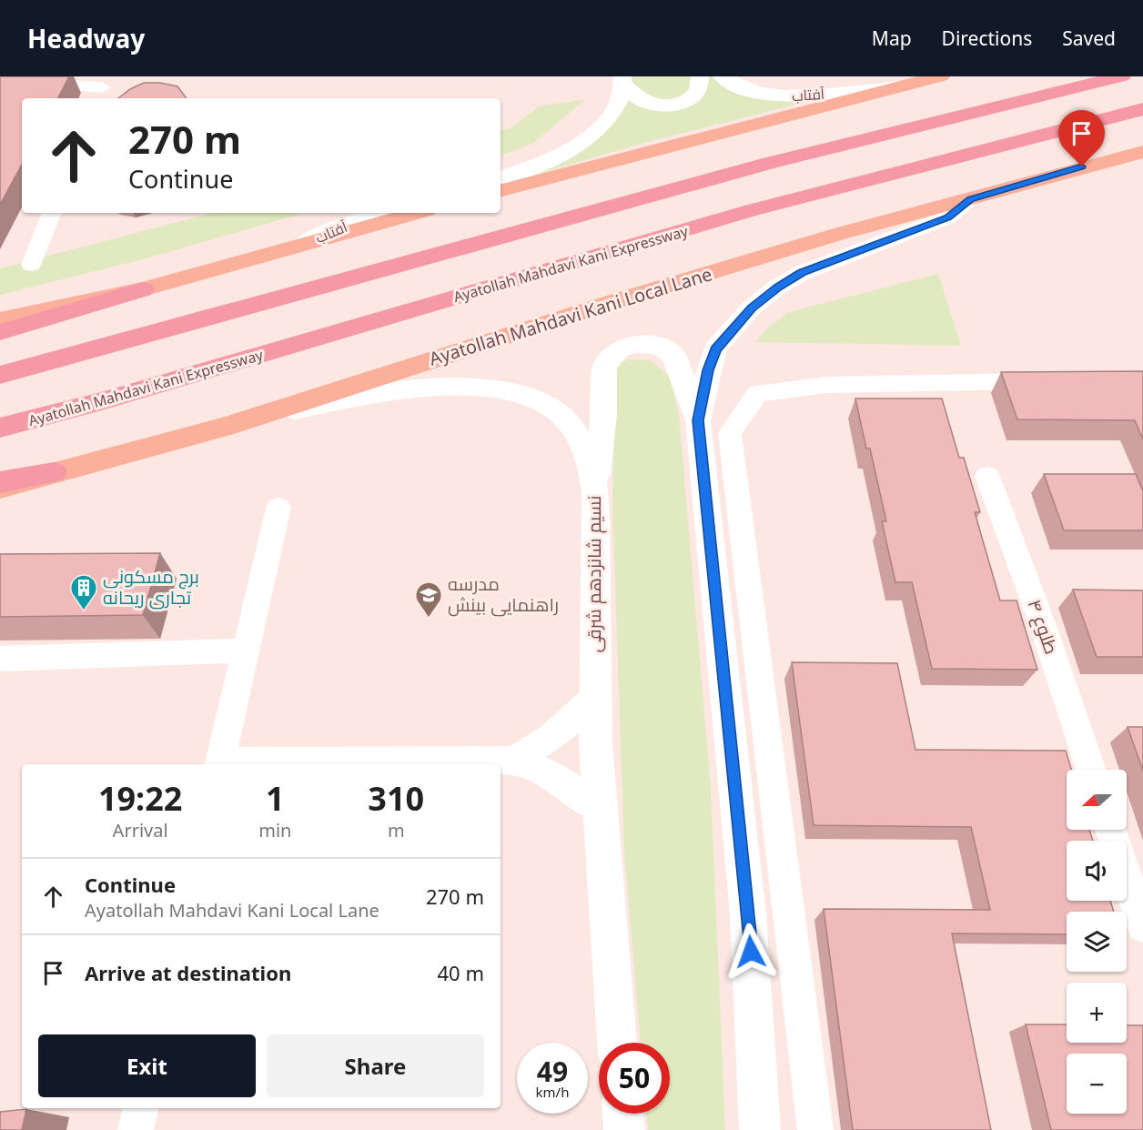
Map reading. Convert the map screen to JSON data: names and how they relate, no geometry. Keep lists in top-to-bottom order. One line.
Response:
{"streets":{"highway":["Ayatollah Mahdavi Kani Expressway"],"main road":["آفتاب","Ayatollah Mahdavi Kani Local Lane","نسیم شانزدهم شرقی"],"street":["طلوع ۴"]},"crossings":[["Ayatollah Mahdavi Kani Local Lane","نسیم شانزدهم شرقی"]],"places":{"building":["برج مسکونی تجاری ریحانه"],"school or university":["مدرسه راهنمایی بینش"]},"north":"left","page":{"header":"Headway","nav":["Map","Directions","Saved"],"turn":["270 m","Continue"],"eta":["19:22","Arrival","1","min","310","m"],"map_buttons":["+","−"],"list":[{"name":"Continue","note":"Ayatollah Mahdavi Kani Local Lane","value":"270 m"},{"name":"Arrive at destination","value":"40 m"}],"buttons":["Exit","Share"],"speed":"49 km/h","limit":"50"}}
